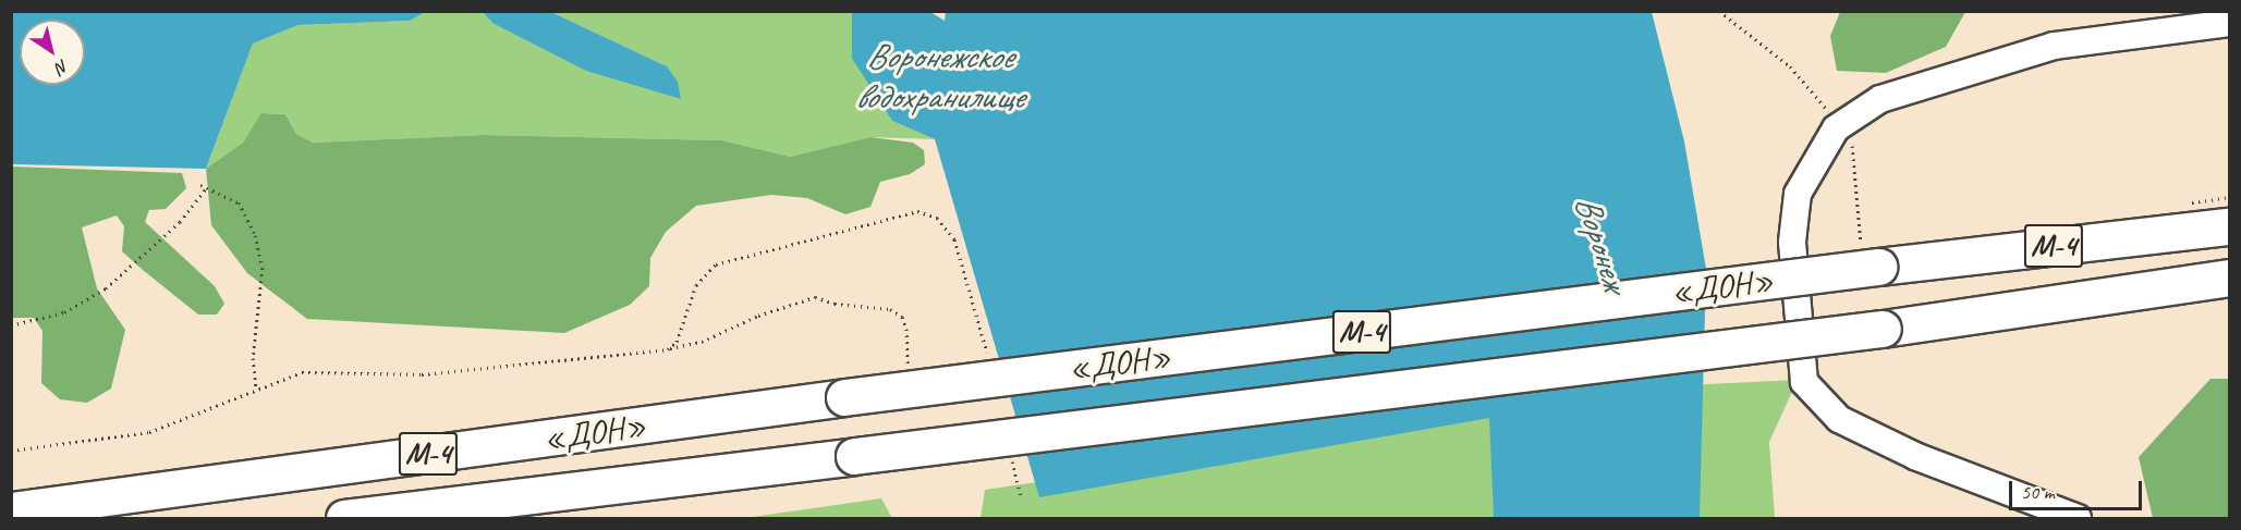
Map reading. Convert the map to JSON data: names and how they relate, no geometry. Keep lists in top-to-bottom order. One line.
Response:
{"streets":{"highway":["М-4","«ДОН»"]},"water":["Воронежское водохранилище","Воронеж"],"scale_bar":"50 m","north":"bottom right"}
